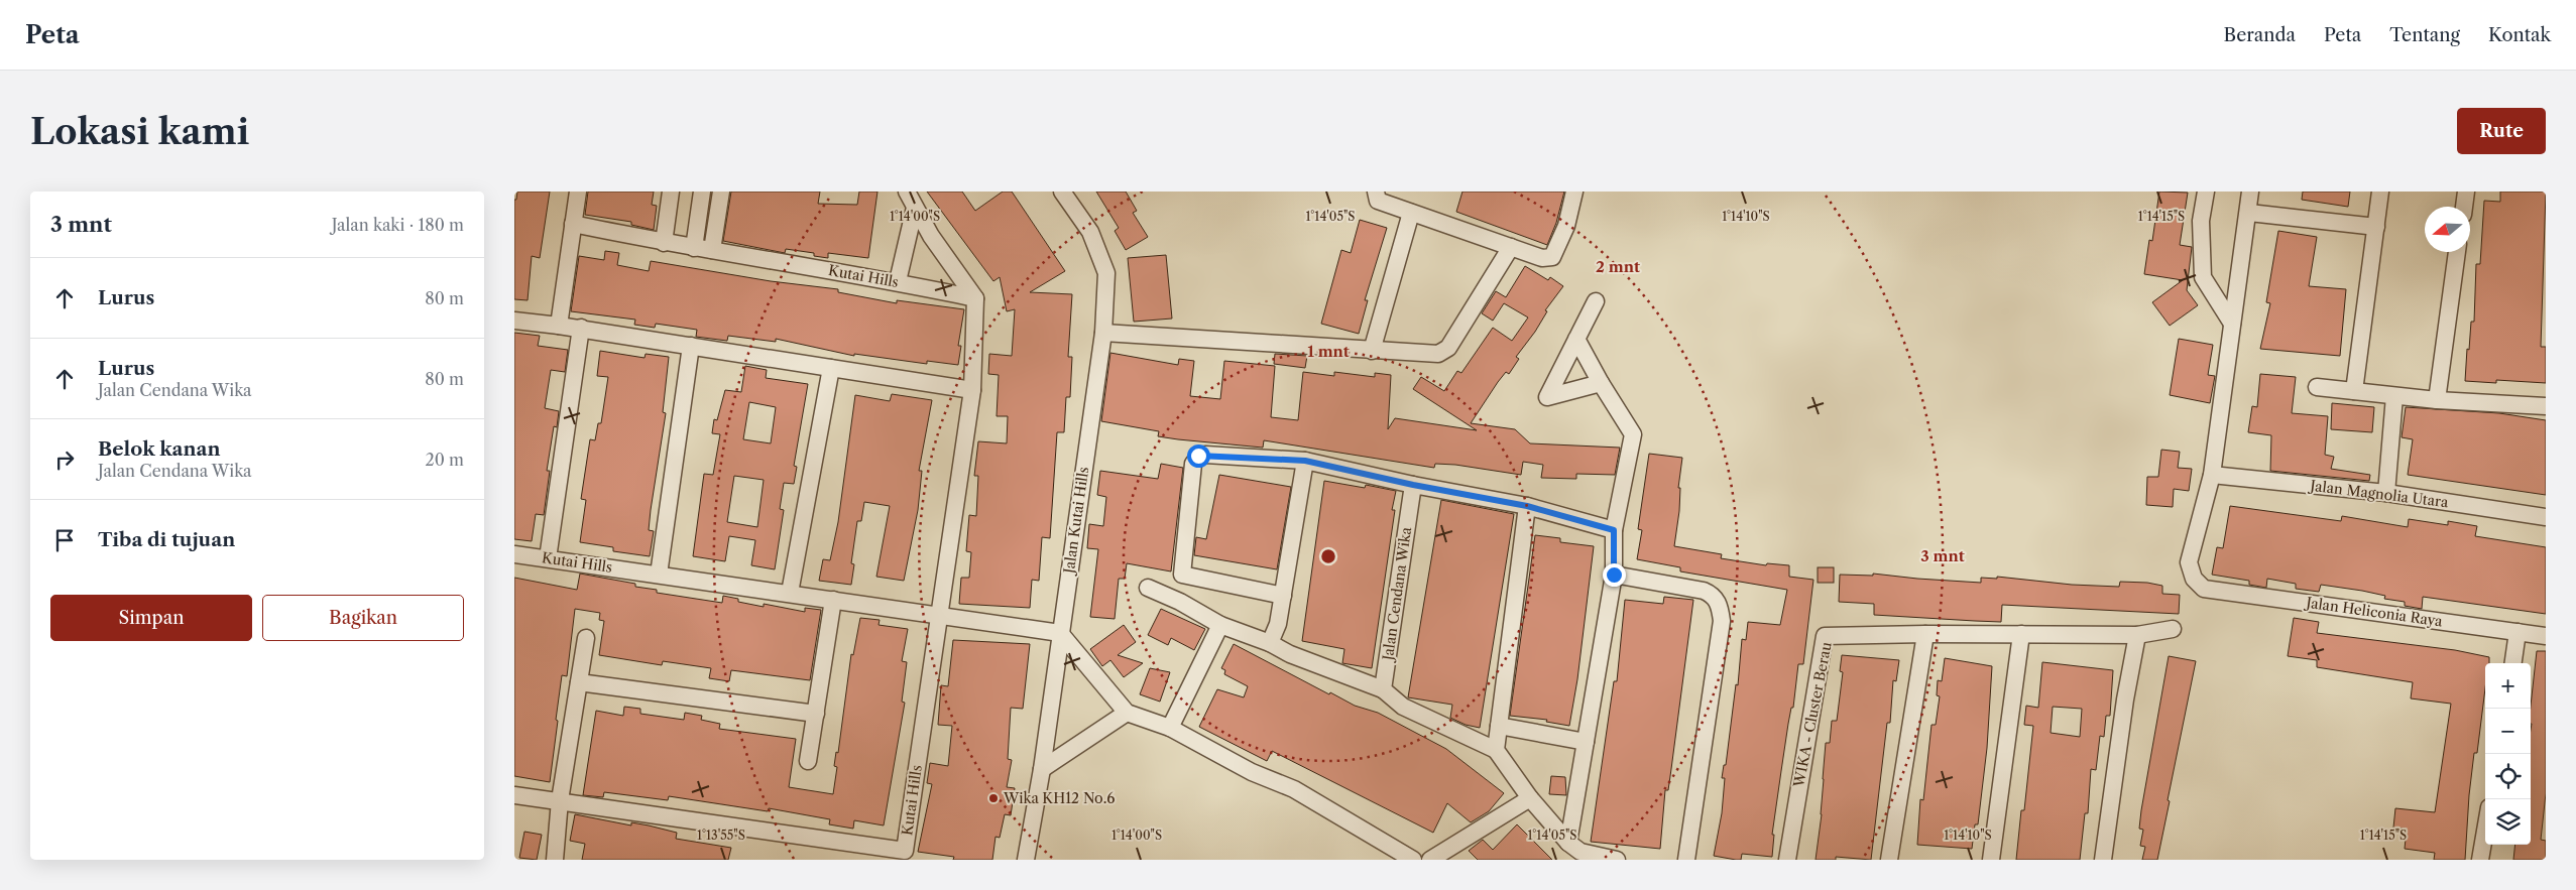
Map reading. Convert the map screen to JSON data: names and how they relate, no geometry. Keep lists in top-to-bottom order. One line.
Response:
{"streets":{"street":["Kutai Hills","Jalan Magnolia Utara","Jalan Kutai Hills","Jalan Cendana Wika","Jalan Heliconia Raya","WIKA - Cluster Berau"]},"crossings":[["Kutai Hills","Jalan Kutai Hills"],["Jalan Magnolia Utara","Jalan Heliconia Raya"]],"places":["Wika KH12 No.6"],"north":"left","page":{"header":"Peta","nav":["Beranda","Peta","Tentang","Kontak"],"buttons":["Rute",["Simpan","Bagikan"]],"title":"Lokasi kami","heading":["3 mnt","Jalan kaki · 180 m"],"list":[["Lurus","80 m"],["Lurus","Jalan Cendana Wika","80 m"],["Belok kanan","Jalan Cendana Wika","20 m"],"Tiba di tujuan"],"map_buttons":["+","−"]},"coordinates":["1°14'00\"S","1°14'05\"S","1°14'10\"S","1°14'15\"S","1°13'55\"S"],"rings":["2 mnt","1 mnt","3 mnt"]}
